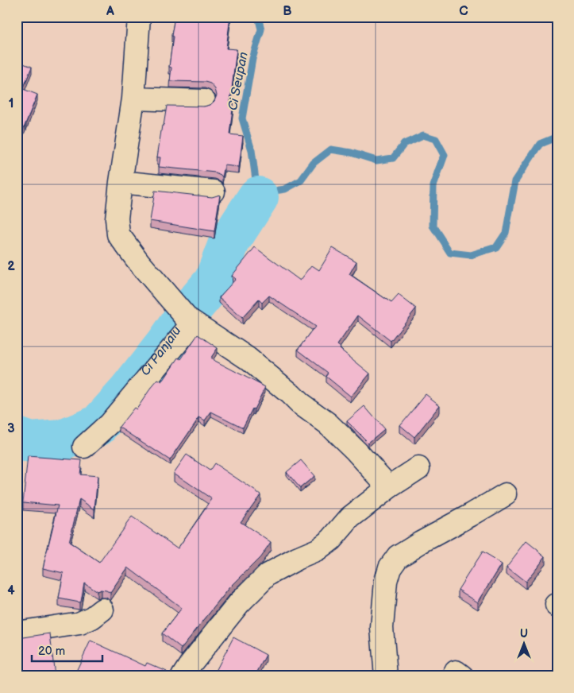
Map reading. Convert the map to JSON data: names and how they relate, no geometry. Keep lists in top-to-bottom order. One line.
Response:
{"water":["Ci Seupan","Ci Panjalu"],"scale_bar":"20 m","north":"top","grid":{"columns":["A","B","C"],"rows":["1","2","3","4"]}}
